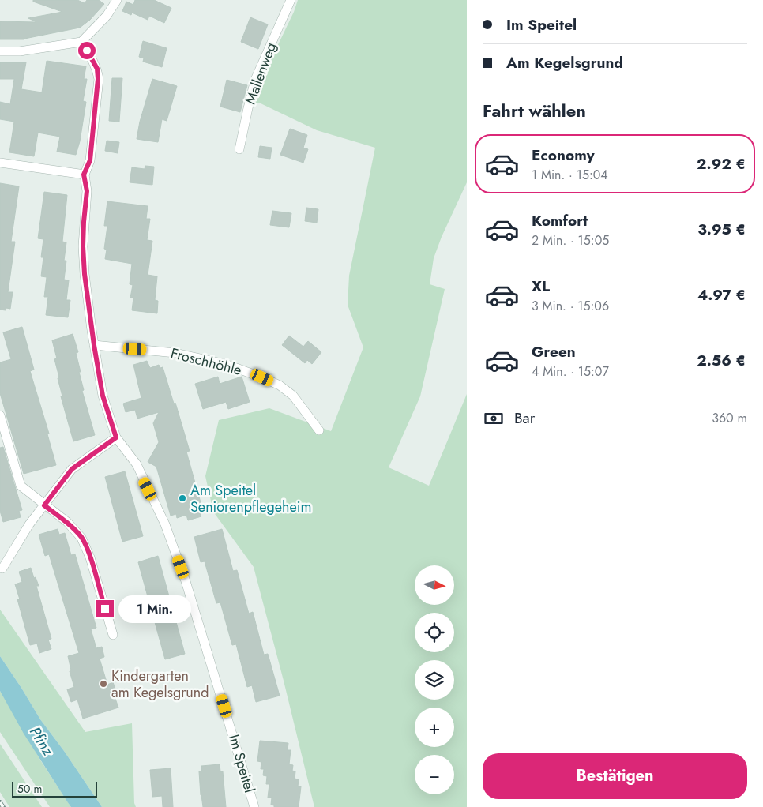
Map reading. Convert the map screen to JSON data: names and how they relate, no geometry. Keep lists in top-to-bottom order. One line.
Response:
{"streets":{"street":["Mallenweg","Froschhöhle","Im Speitel"]},"crossings":[["Froschhöhle","Im Speitel"]],"water":["Pfinz"],"places":["Am Speitel Seniorenpflegeheim","Kindergarten am Kegelsgrund"],"scale_bar":"50 m","north":"right","page":{"banner":["Im Speitel","Am Kegelsgrund"],"heading":"Fahrt wählen","list":[{"name":"Economy","note":"1 Min. · 15:04","value":"2.92 €"},{"name":"Komfort","note":"2 Min. · 15:05","value":"3.95 €"},{"name":"XL","note":"3 Min. · 15:06","value":"4.97 €"},{"name":"Green","note":"4 Min. · 15:07","value":"2.56 €"}],"pay":["Bar","360 m"],"map_buttons":["+","−"],"bubble":"1 Min.","buttons":"Bestätigen","scale":"50 m"}}
